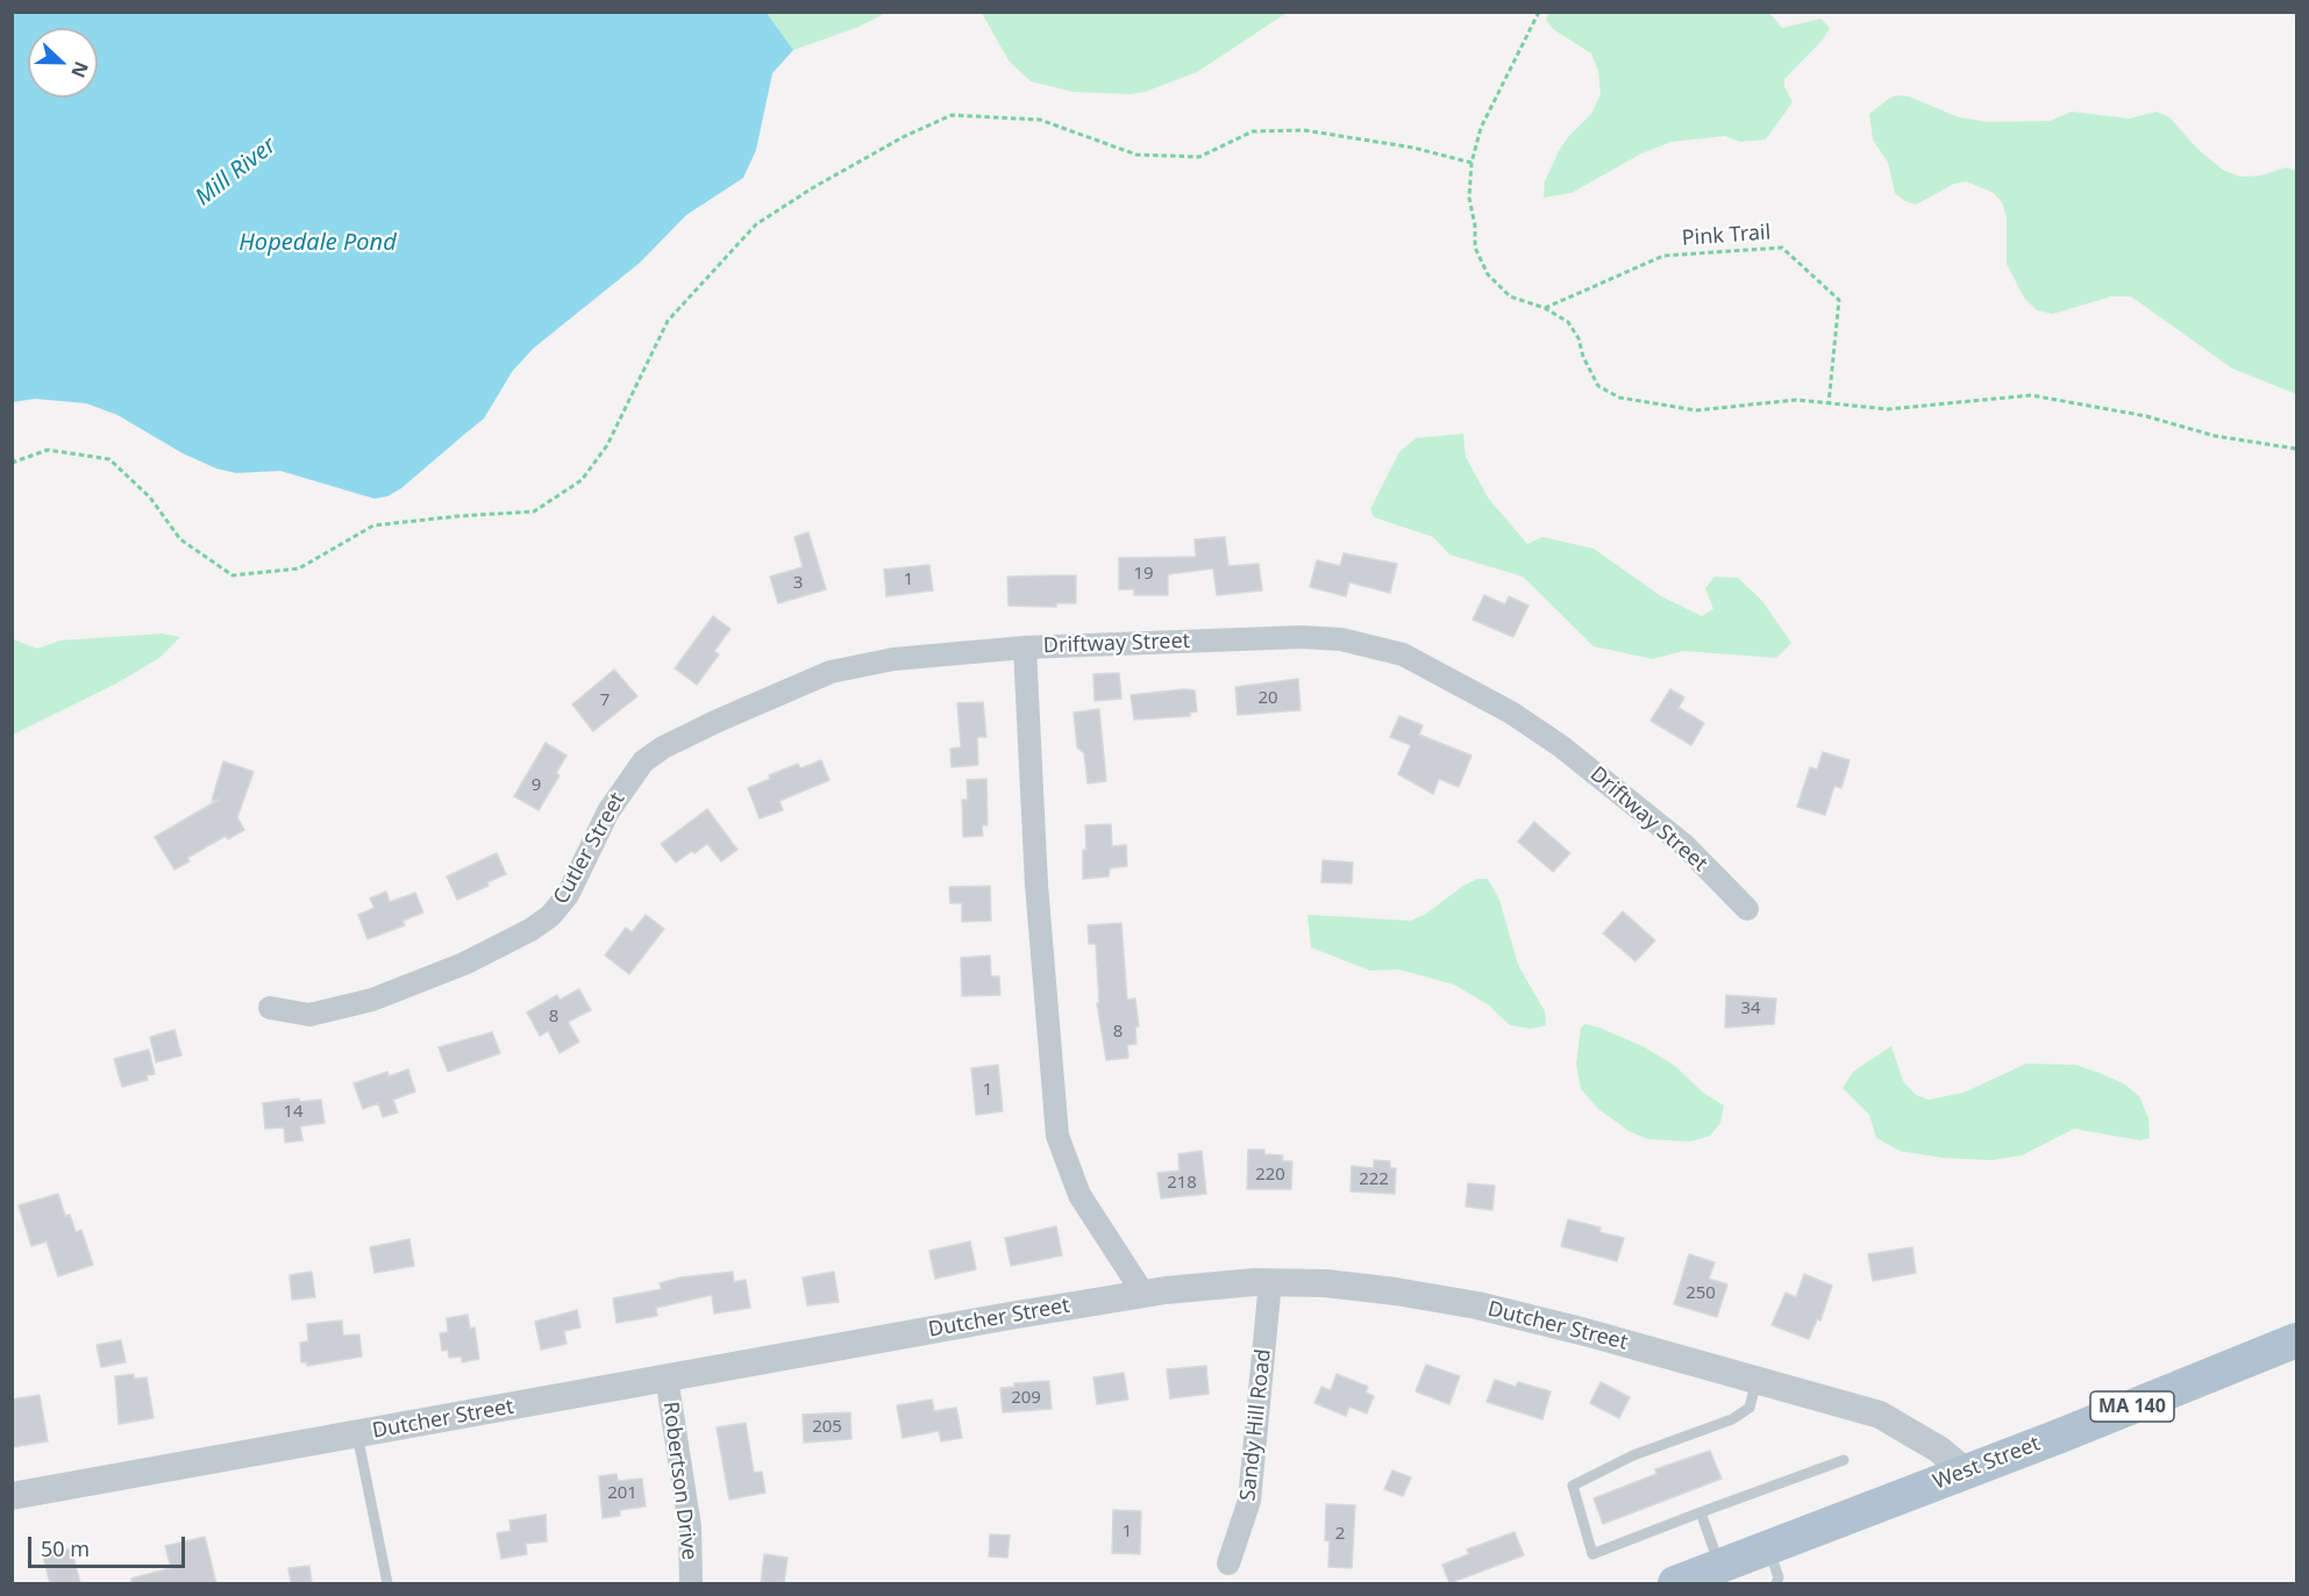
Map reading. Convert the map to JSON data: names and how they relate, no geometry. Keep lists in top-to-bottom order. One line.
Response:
{"streets":{"main road":["MA 140","West Street"],"street":["Driftway Street","Cutler Street","Dutcher Street","Sandy Hill Road","Robertson Drive"],"path":["Pink Trail"]},"crossings":[["Driftway Street","Cutler Street"],["Driftway Street","Dutcher Street"],["Dutcher Street","Sandy Hill Road"],["Dutcher Street","West Street"],["Dutcher Street","Robertson Drive"]],"water":["Mill River","Hopedale Pond"],"house_numbers":["19","1","3","20","7","9","34","8","8","1","14","220","222","218","250","209","205","201","1","2"],"scale_bar":"50 m","north":"right"}
